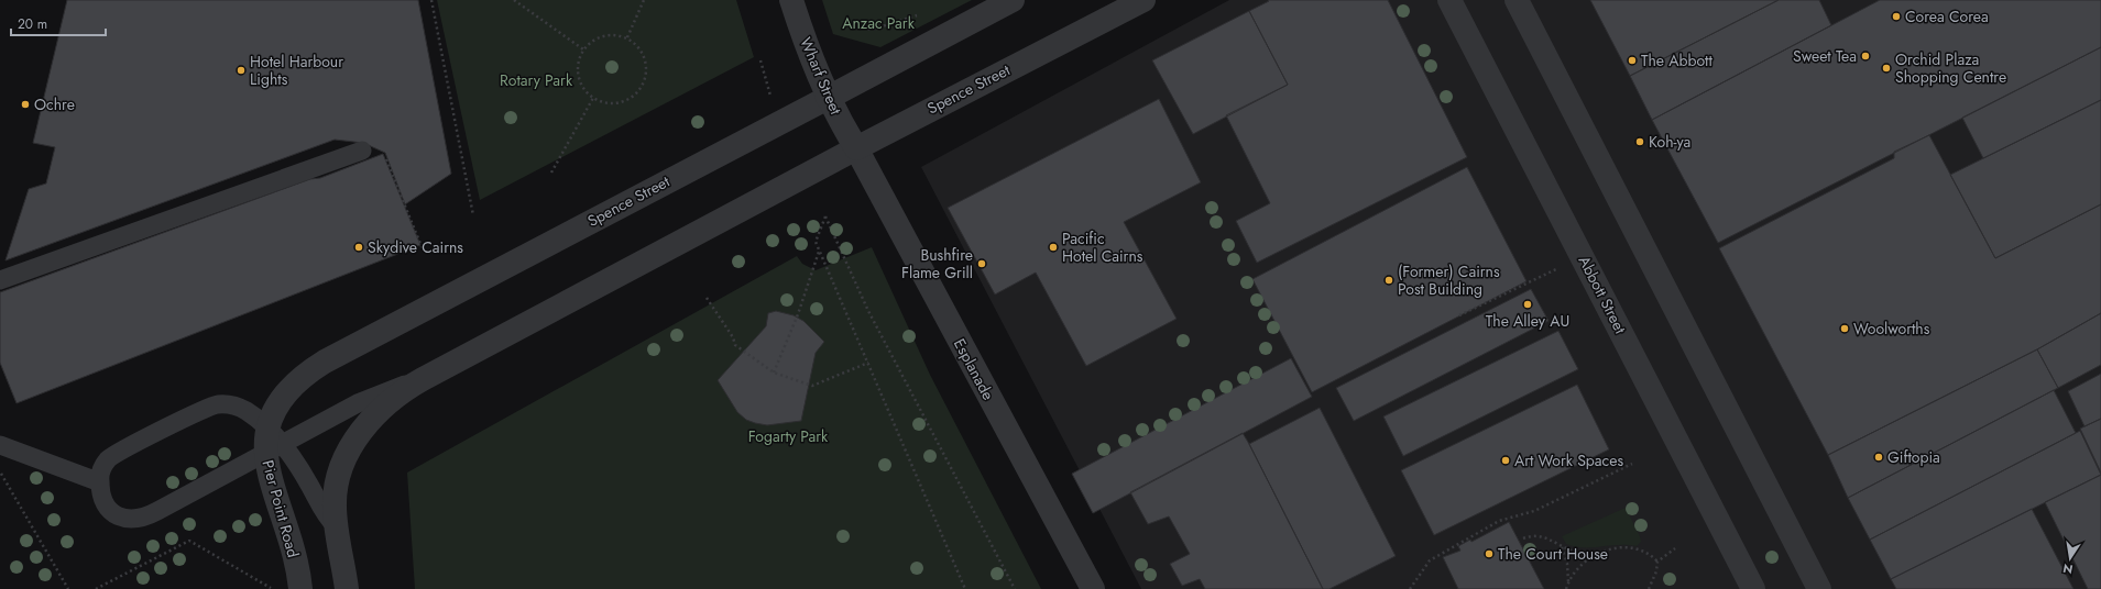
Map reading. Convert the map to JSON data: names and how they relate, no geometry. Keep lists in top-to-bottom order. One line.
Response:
{"streets":{"street":["Wharf Street","Spence Street","Abbott Street","Esplanade","Pier Point Road"]},"crossings":[["Wharf Street","Spence Street"],["Wharf Street","Esplanade"],["Spence Street","Esplanade"],["Spence Street","Pier Point Road"]],"parks":["Anzac Park","Rotary Park","Fogarty Park"],"places":["Corea Corea","Sweet Tea","The Abbott","Orchid Plaza Shopping Centre","Hotel Harbour Lights","Ochre","Koh-ya","Skydive Cairns","Pacific Hotel Cairns","Bushfire Flame Grill","(Former) Cairns Post Building","The Alley AU","Woolworths","Giftopia","Art Work Spaces","The Court House"],"scale_bar":"20 m","north":"bottom"}
